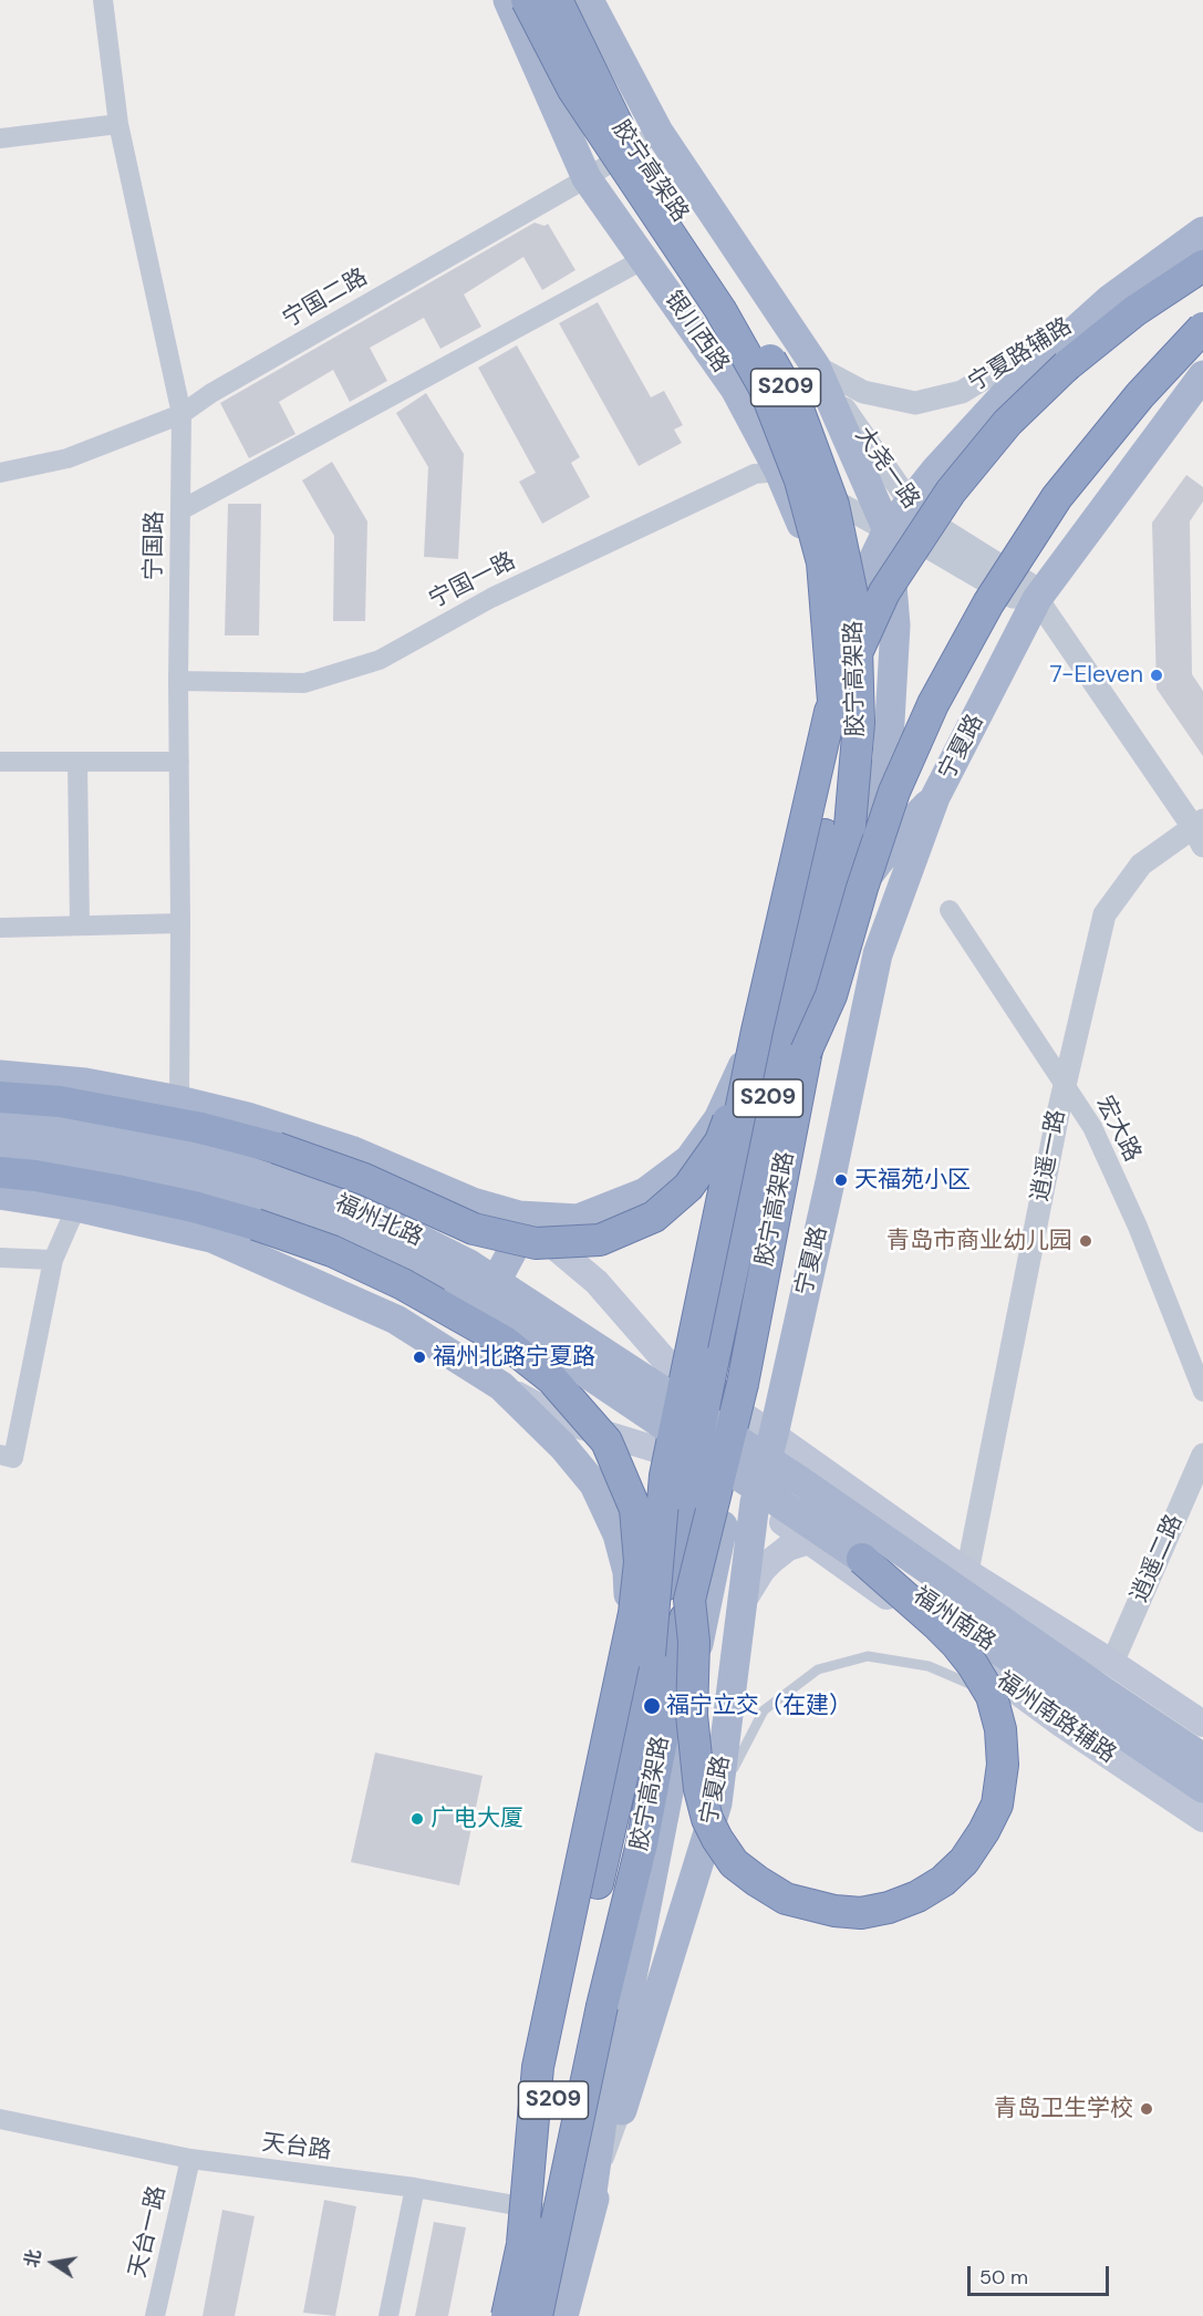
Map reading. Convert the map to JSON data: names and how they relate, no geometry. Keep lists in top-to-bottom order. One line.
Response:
{"streets":{"highway":["胶宁高架路","S209"],"main road":["银川西路","宁夏路","福州北路","福州南路","福州南路辅路"],"street":["宁国二路","宁夏路辅路","大尧一路","宁国路","宁国一路","宏大路","逍遥一路","逍遥二路","天台路","天台一路"]},"crossings":[["宁国二路","银川西路"],["宁国二路","宁国路"],["银川西路","大尧一路"],["银川西路","宁国一路"],["宁夏路辅路","大尧一路"],["大尧一路","宁国一路"],["大尧一路","宁夏路"],["大尧一路","逍遥一路"],["宁国路","宁国一路"],["宁夏路","福州南路辅路"],["宁夏路","天台路"],["宏大路","逍遥一路"],["福州北路","福州南路"],["福州北路","福州南路辅路"],["福州南路","福州南路辅路"],["天台路","天台一路"]],"places":["7-Eleven","天福苑小区","青岛市商业幼儿园","福州北路宁夏路","福宁立交（在建）","广电大厦","青岛卫生学校"],"scale_bar":"50 m","north":"left"}
